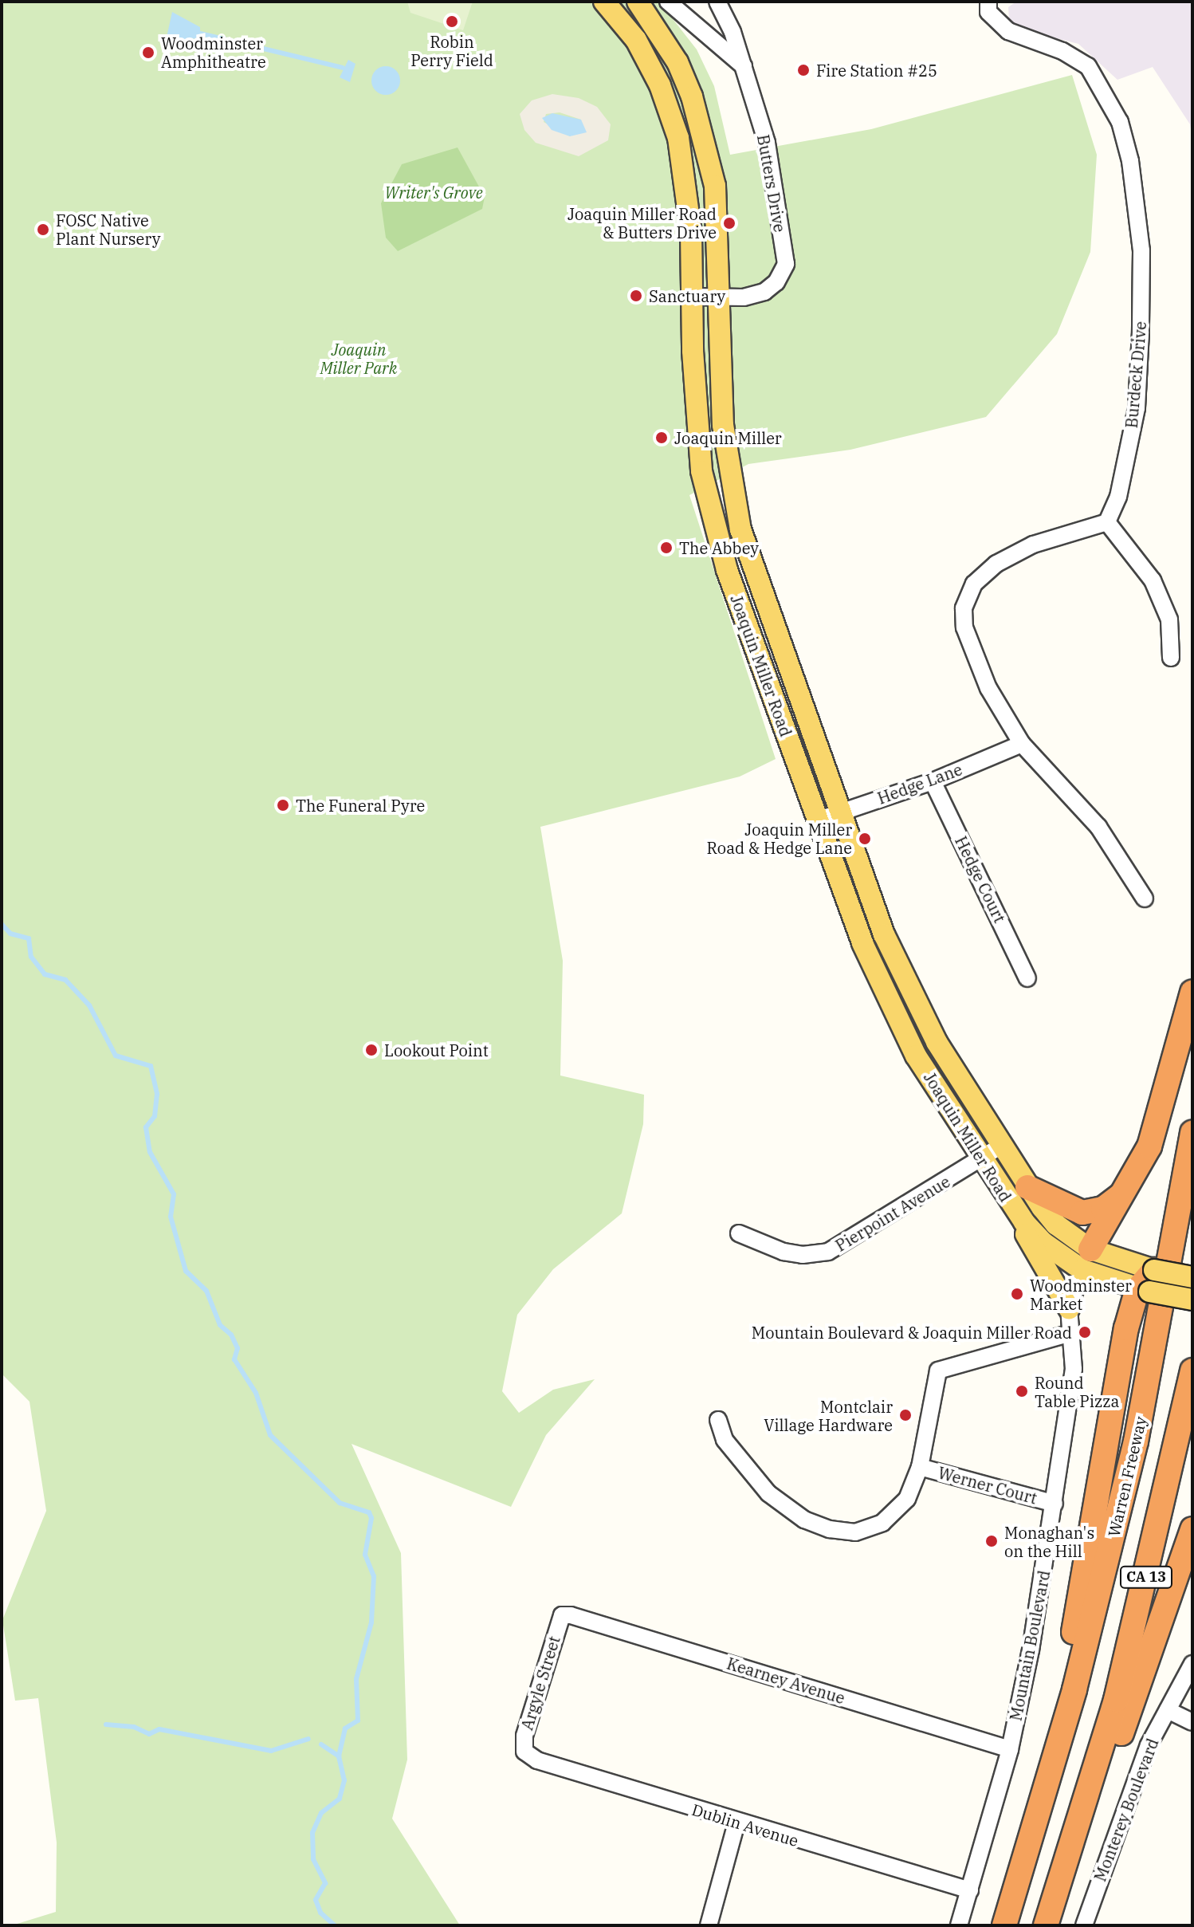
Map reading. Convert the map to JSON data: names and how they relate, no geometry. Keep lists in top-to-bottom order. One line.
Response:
{"streets":{"highway":["Warren Freeway","CA 13"],"main road":["Joaquin Miller Road"],"street":["Butters Drive","Burdeck Drive","Hedge Lane","Hedge Court","Pierpoint Avenue","Werner Court","Mountain Boulevard","Kearney Avenue","Argyle Street","Monterey Boulevard","Dublin Avenue"]},"crossings":[["Butters Drive","Joaquin Miller Road"],["Joaquin Miller Road","Hedge Lane"],["Joaquin Miller Road","Pierpoint Avenue"],["Joaquin Miller Road","Mountain Boulevard"],["Hedge Lane","Hedge Court"],["Werner Court","Mountain Boulevard"],["Mountain Boulevard","Kearney Avenue"],["Mountain Boulevard","Dublin Avenue"],["Kearney Avenue","Argyle Street"],["Argyle Street","Dublin Avenue"]],"parks":["Writer's Grove","Joaquin Miller Park"],"places":["Robin Perry Field","Woodminster Amphitheatre","Fire Station #25","Joaquin Miller Road & Butters Drive","FOSC Native Plant Nursery","Sanctuary","Joaquin Miller","The Abbey","The Funeral Pyre","Joaquin Miller Road & Hedge Lane","Lookout Point","Woodminster Market","Mountain Boulevard & Joaquin Miller Road","Round Table Pizza","Montclair Village Hardware","Monaghan's on the Hill"]}
